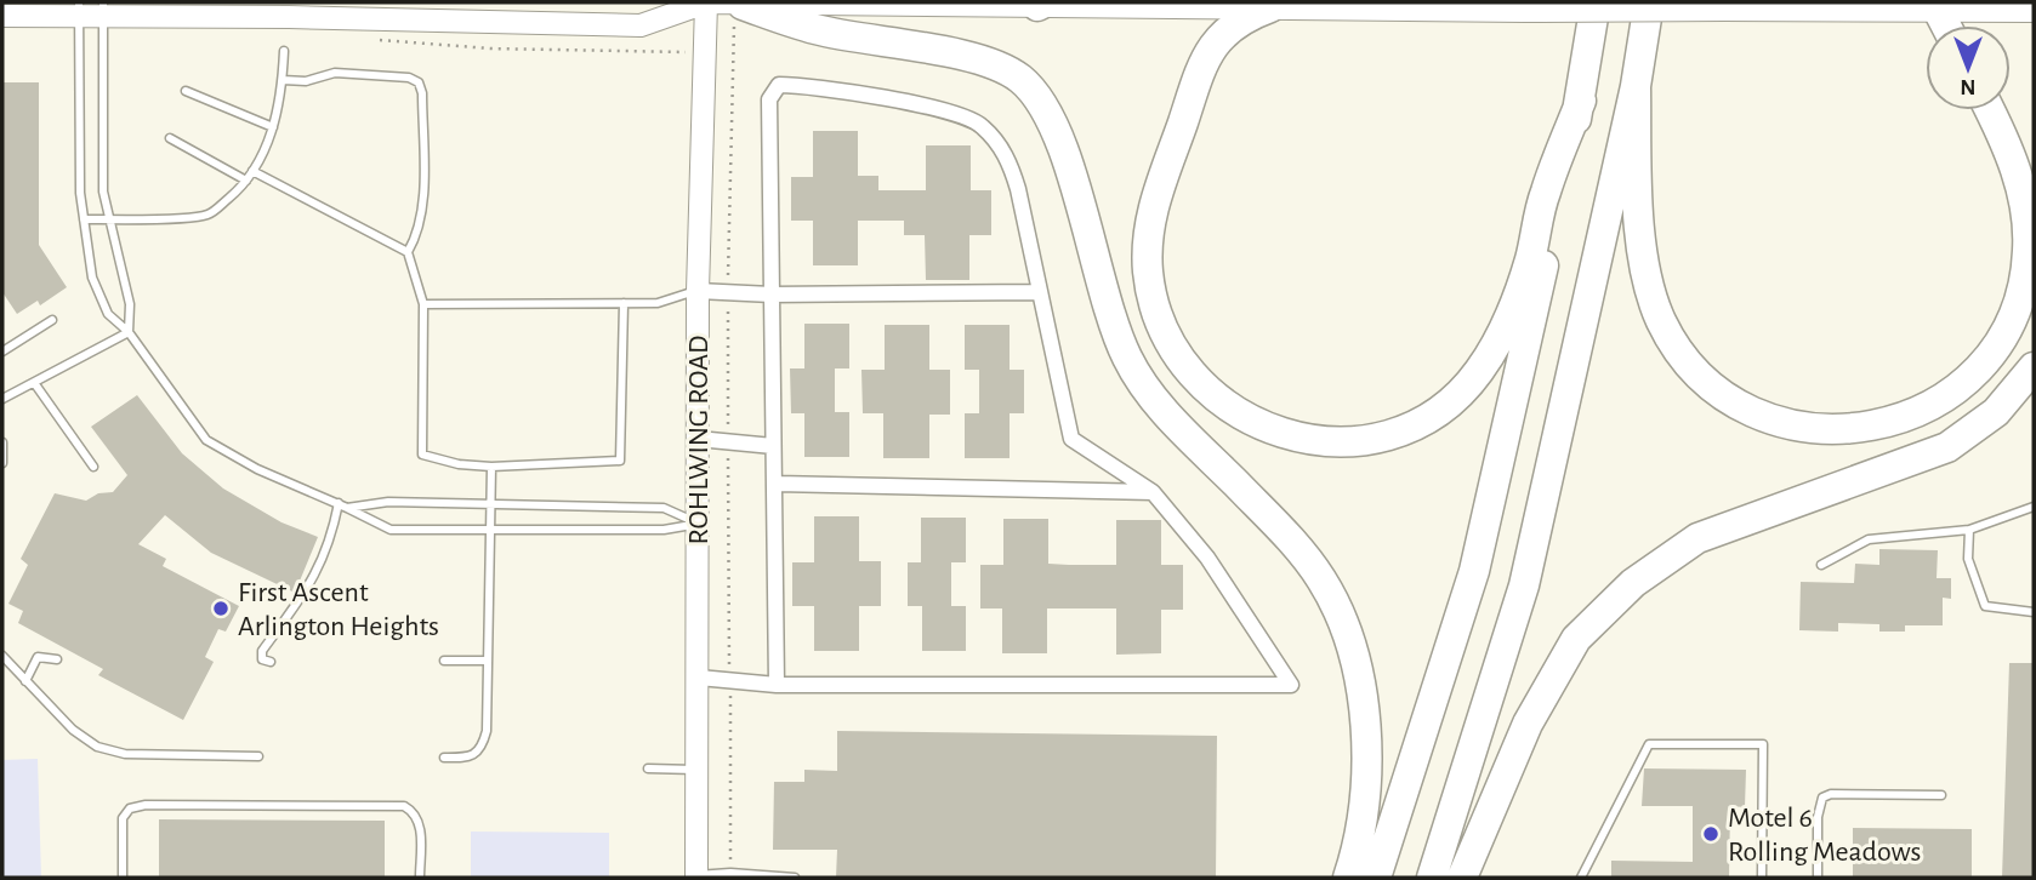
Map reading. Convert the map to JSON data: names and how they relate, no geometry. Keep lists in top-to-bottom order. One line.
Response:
{"streets":{"main road":["ROHLWING ROAD"]},"places":["First Ascent Arlington Heights","Motel 6 Rolling Meadows"],"north":"bottom"}
